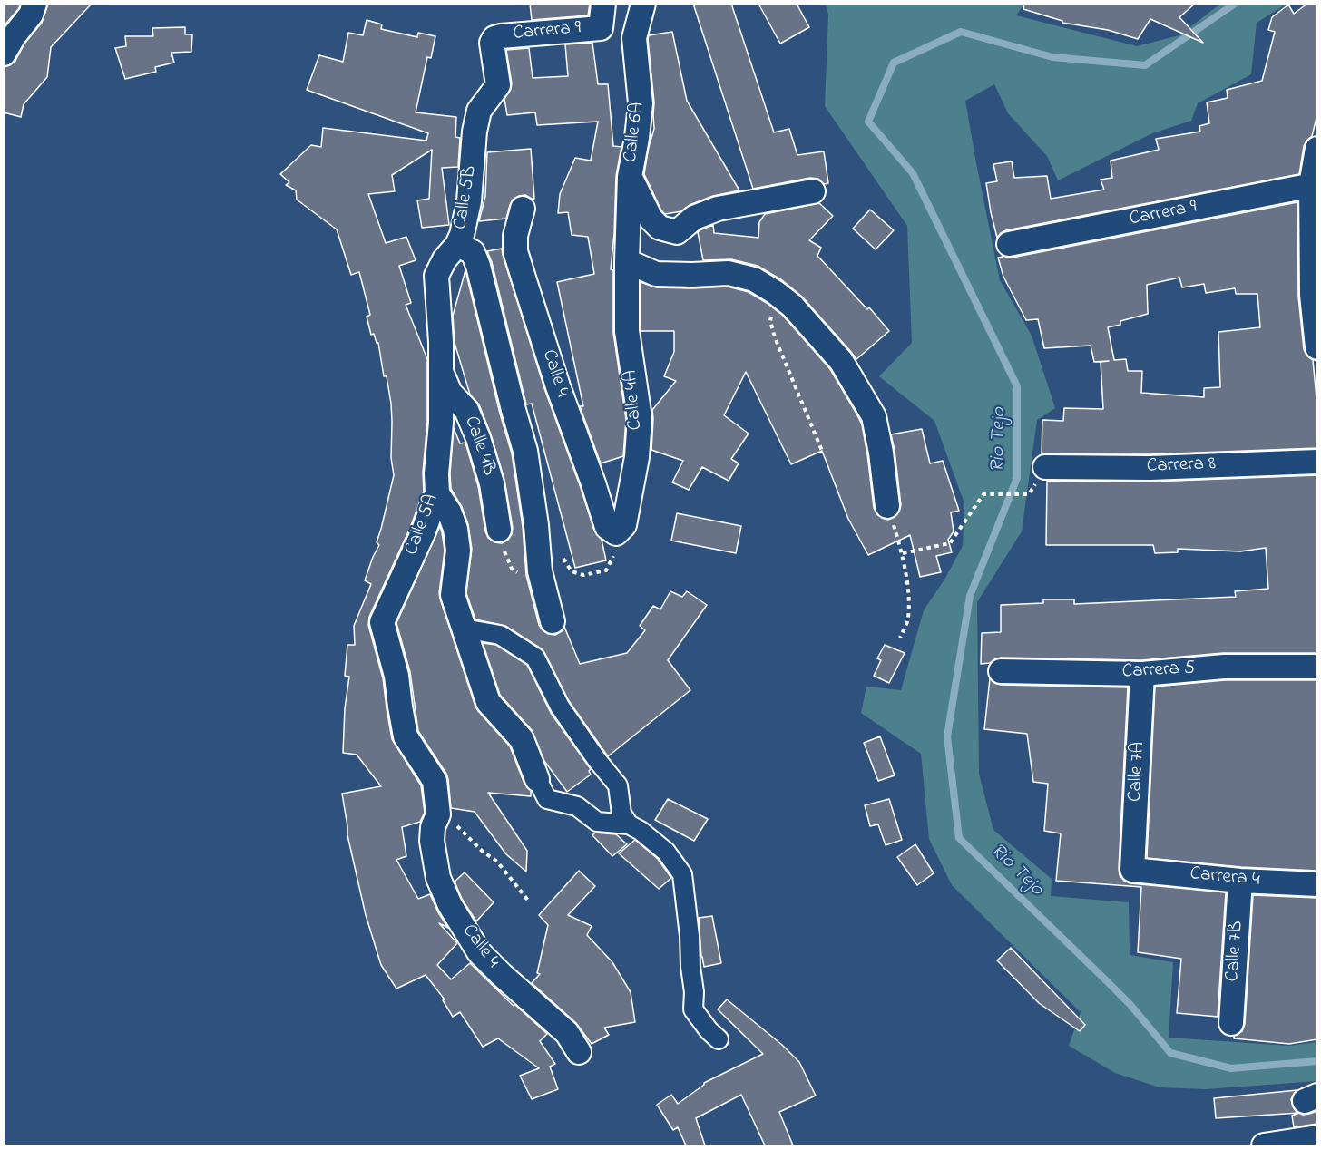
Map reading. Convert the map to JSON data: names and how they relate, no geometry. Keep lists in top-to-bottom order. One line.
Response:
{"streets":{"street":["Carrera 9","Calle 6A","Calle 5B","Calle 4","Calle 4A","Calle 4B","Carrera 8","Calle 5A","Carrera 5","Calle 7A","Carrera 4","Calle 7B"]},"crossings":[["Carrera 9","Calle 5B"],["Calle 6A","Calle 4A"],["Calle 5B","Calle 4B"],["Calle 5B","Calle 5A"],["Calle 4","Calle 4A"],["Calle 4","Calle 5A"],["Carrera 5","Calle 7A"],["Calle 7A","Carrera 4"],["Carrera 4","Calle 7B"]],"water":["Rio Tejo"]}
